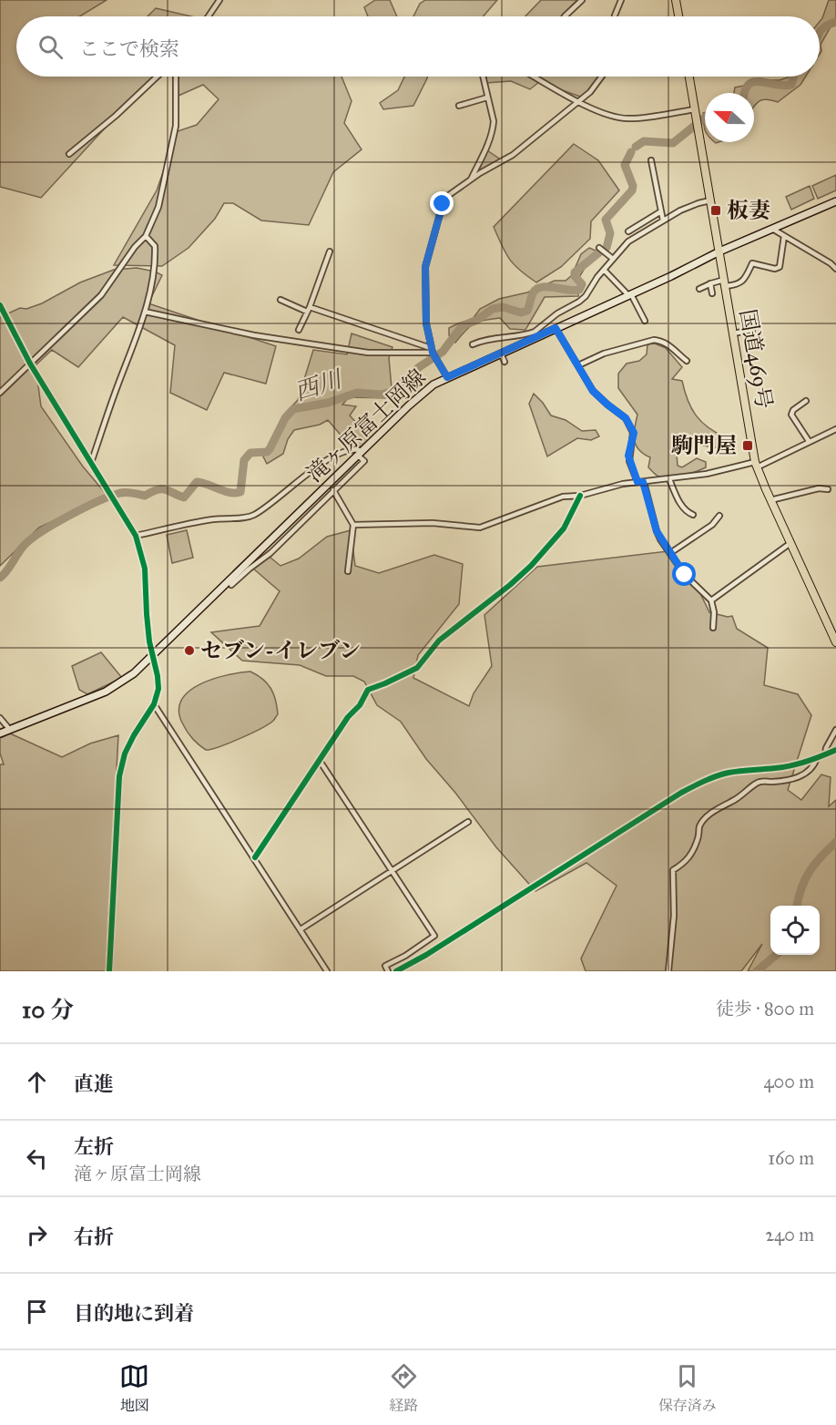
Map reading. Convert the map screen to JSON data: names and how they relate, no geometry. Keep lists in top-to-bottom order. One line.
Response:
{"streets":{"highway":["国道469号"],"main road":["滝ヶ原富士岡線"]},"crossings":[["国道469号","滝ヶ原富士岡線"]],"water":["西川"],"places":{"transit":["板妻","駒門屋"],"other":["セブン-イレブン"]},"north":"left","page":{"search":"ここで検索","heading":["10 分","徒歩 · 800 m"],"list":[["直進","400 m"],["左折","滝ヶ原富士岡線","160 m"],["右折","240 m"],"目的地に到着"],"nav":["地図","経路","保存済み"]}}
